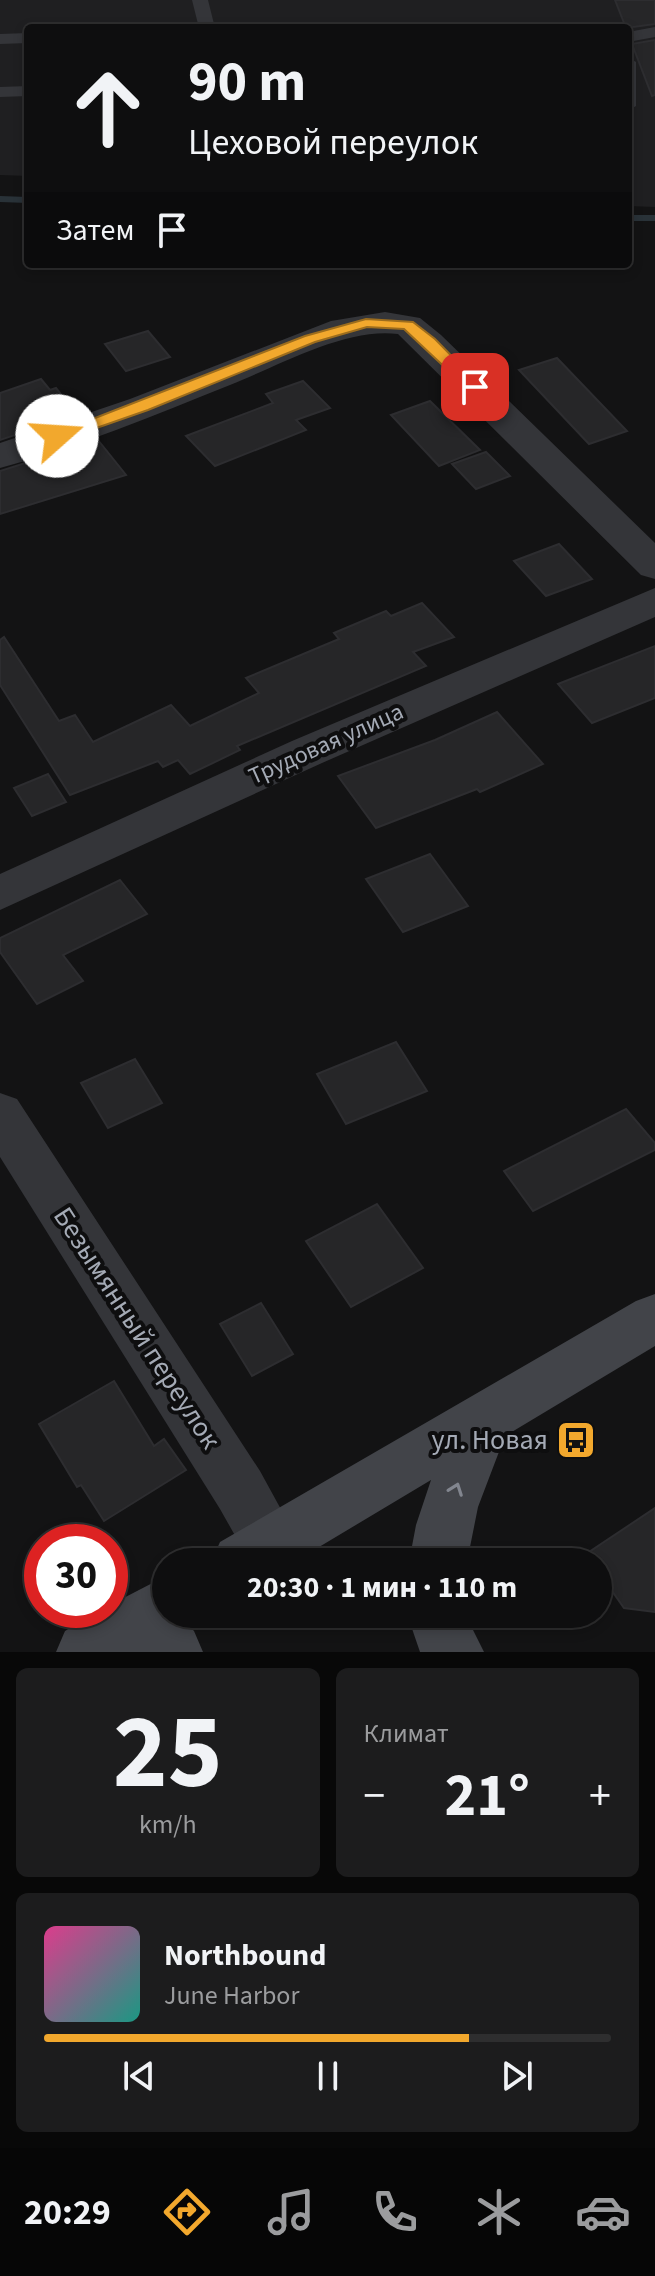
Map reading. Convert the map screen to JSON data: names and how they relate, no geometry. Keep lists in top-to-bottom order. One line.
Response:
{"streets":{"street":["Трудовая улица","Безымянный переулок"]},"places":{"bus stop":["ул. Новая"]},"page":{"turn":["90 m","Цеховой переулок"],"then":"Затем","limit":"30","trip":"20:30 · 1 мин · 110 m","tile":[["25","km/h"],"Климат"],"heat":["−","21°","+"],"song":["Northbound","June Harbor"],"tabs":"20:29"}}
